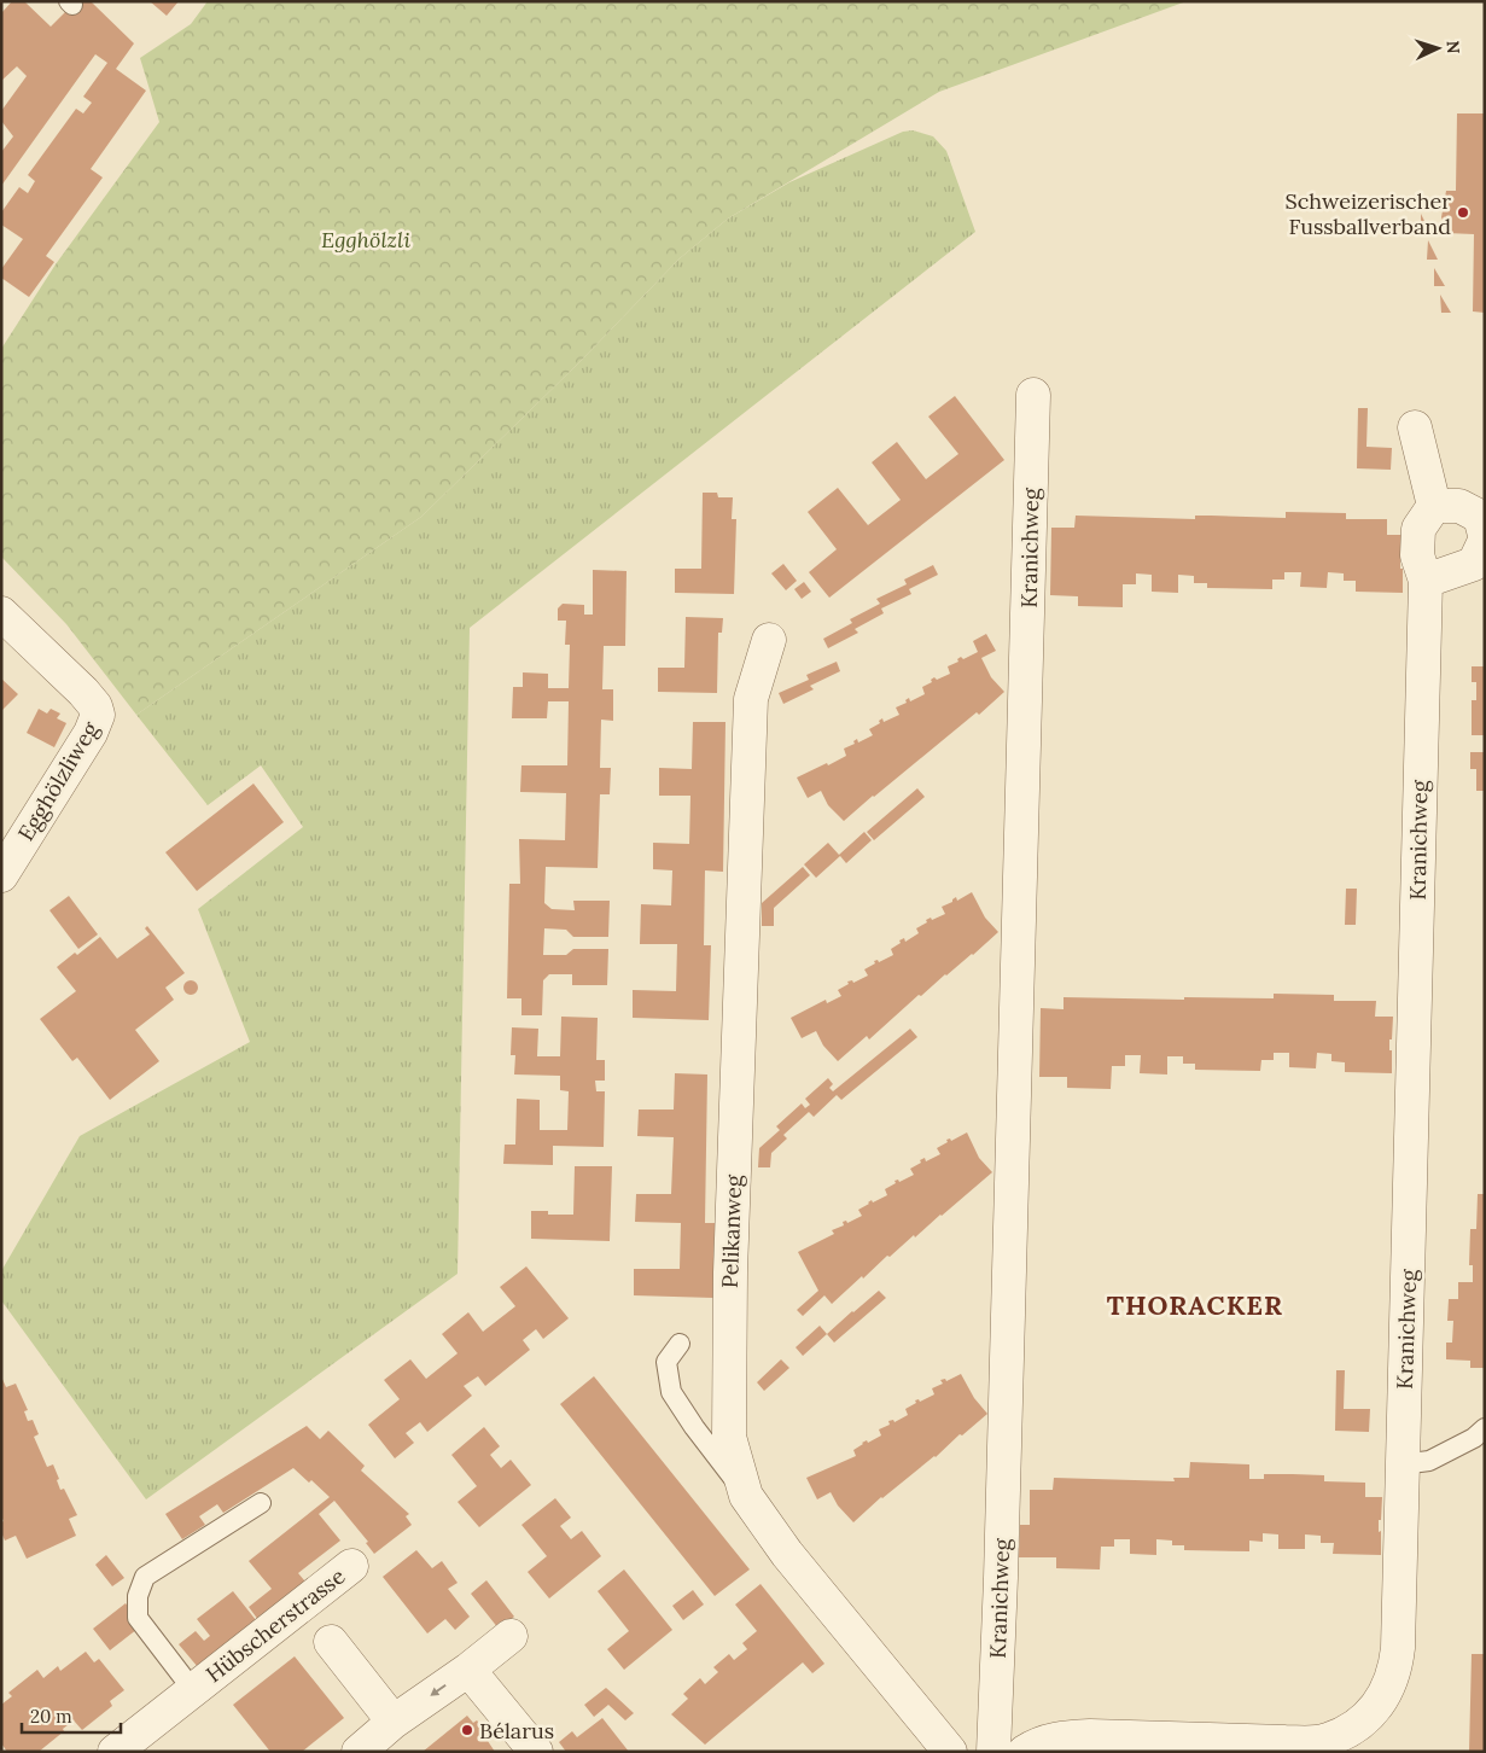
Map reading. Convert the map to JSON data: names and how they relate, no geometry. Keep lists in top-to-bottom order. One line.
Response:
{"streets":{"street":["Kranichweg","Egghölzliweg","Pelikanweg","Hübscherstrasse"]},"districts":["THORACKER"],"parks":["Egghölzli"],"places":["Schweizerischer Fussballverband","Bélarus"],"scale_bar":"20 m","north":"right"}
